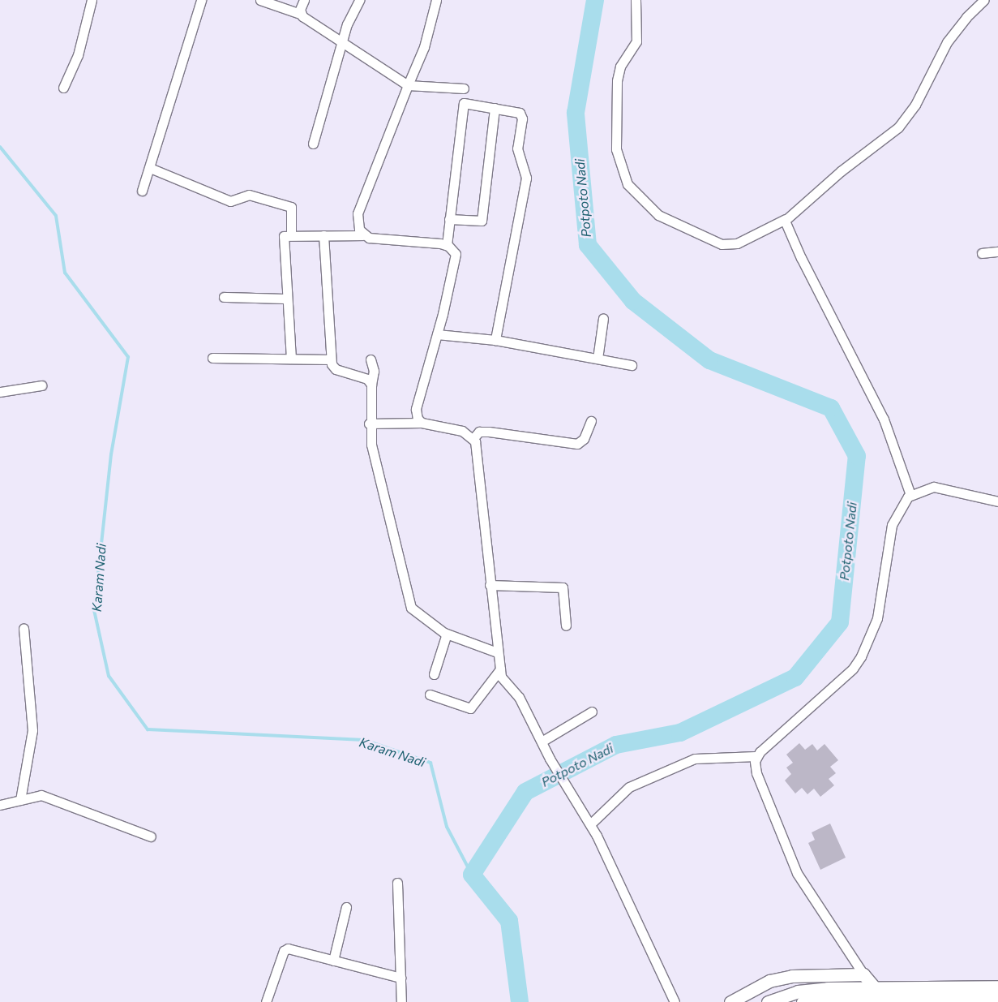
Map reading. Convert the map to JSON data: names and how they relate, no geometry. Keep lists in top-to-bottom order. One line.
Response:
{"water":["Potpoto Nadi","Karam Nadi"]}
